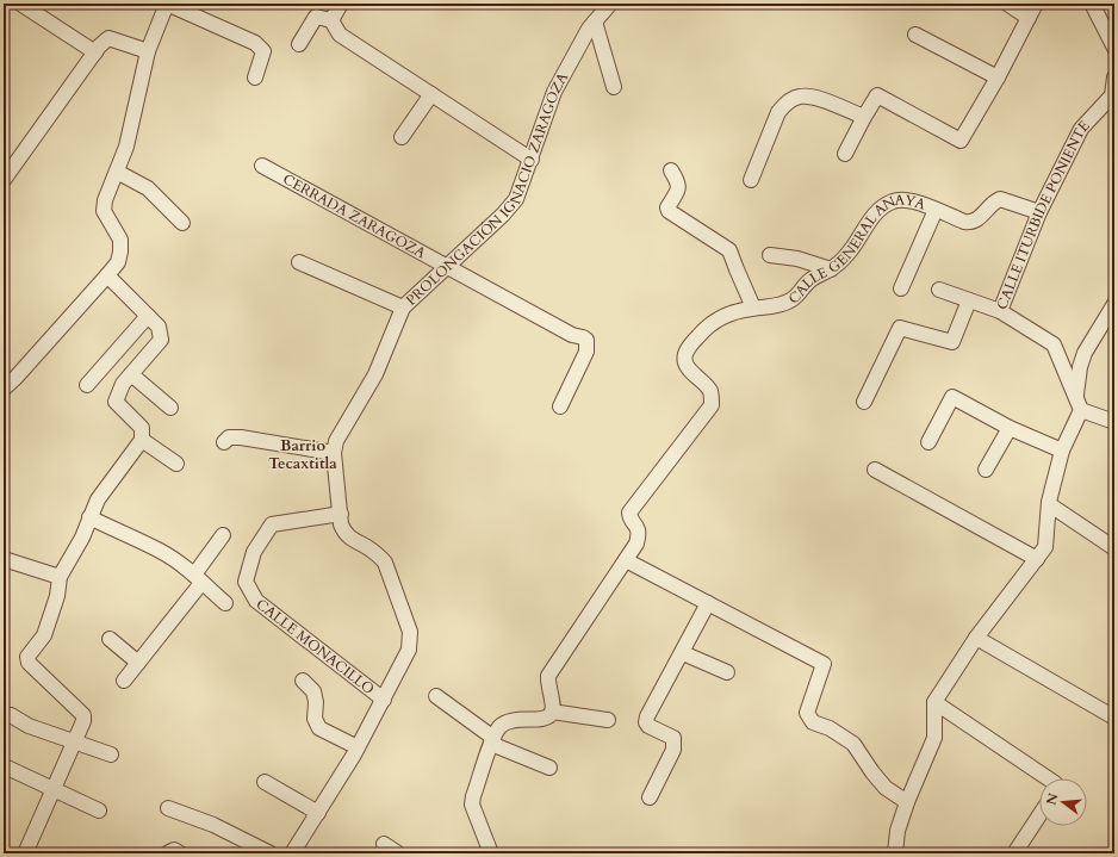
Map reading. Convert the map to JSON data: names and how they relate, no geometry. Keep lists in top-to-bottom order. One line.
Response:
{"streets":{"street":["PROLONGACIÓN IGNACIO ZARAGOZA","CERRADA ZARAGOZA","CALLE ITURBIDE PONIENTE","CALLE GENERAL ANAYA","CALLE MONACILLO"]},"crossings":[["PROLONGACIÓN IGNACIO ZARAGOZA","CERRADA ZARAGOZA"],["PROLONGACIÓN IGNACIO ZARAGOZA","CALLE MONACILLO"],["CALLE ITURBIDE PONIENTE","CALLE GENERAL ANAYA"]],"districts":["Barrio Tecaxtitla"],"north":"left"}
